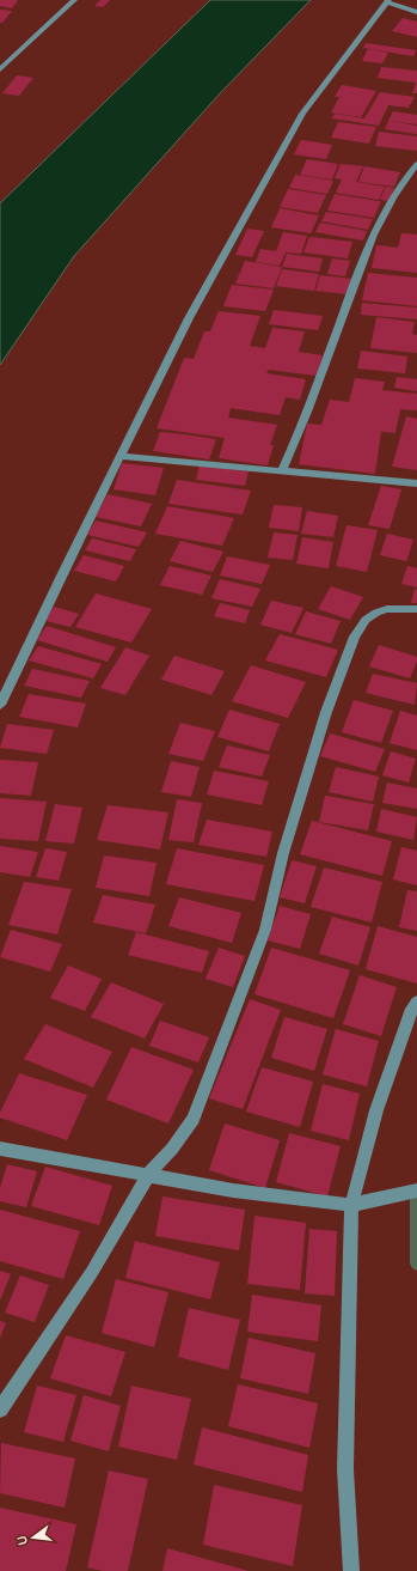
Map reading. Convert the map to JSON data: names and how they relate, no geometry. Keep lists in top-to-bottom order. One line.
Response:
{"north":"left"}
